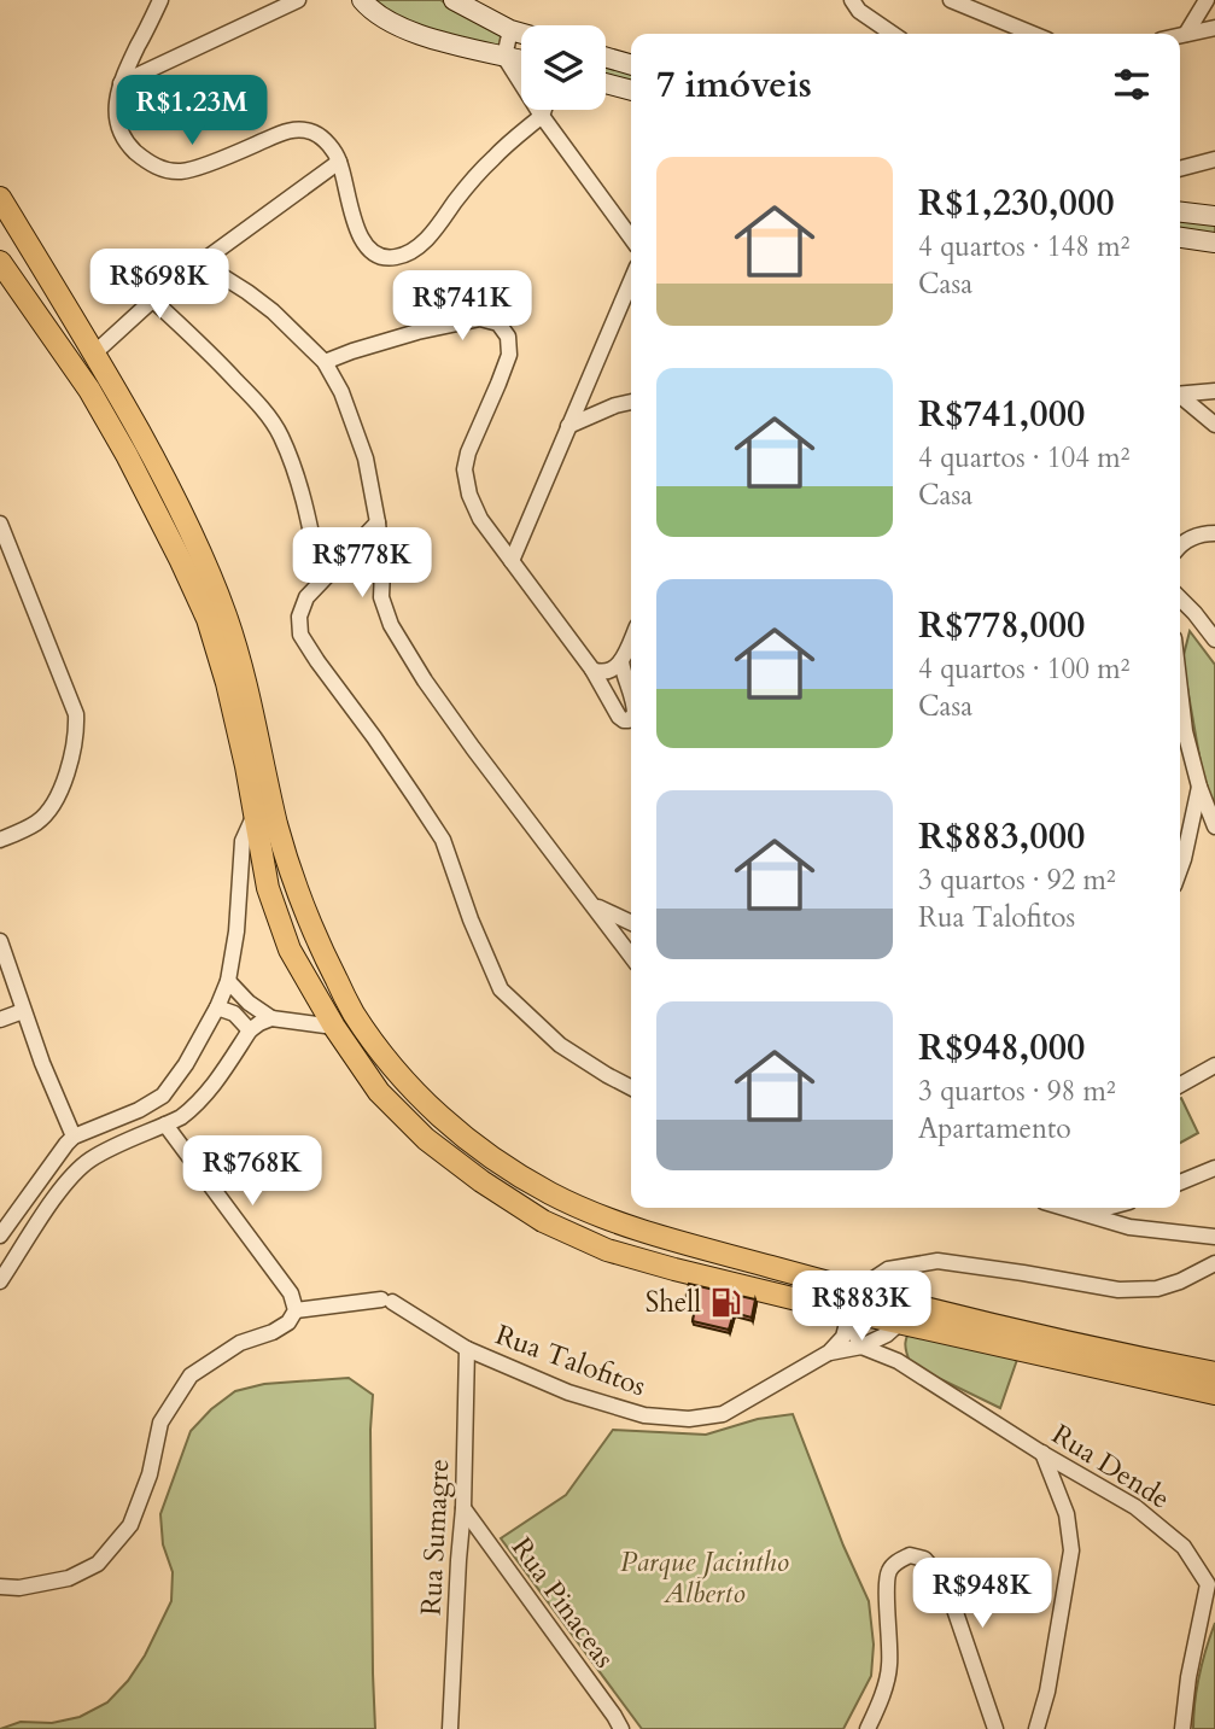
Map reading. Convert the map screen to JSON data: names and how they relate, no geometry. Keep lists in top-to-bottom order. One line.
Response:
{"streets":{"street":["Rua Talofitos","Rua Dende","Rua Sumagre","Rua Pinaceas"]},"crossings":[["Rua Talofitos","Rua Sumagre"],["Rua Sumagre","Rua Pinaceas"]],"parks":["Parque Jacintho Alberto"],"places":{"fuel station":["Shell"]},"page":{"heading":"7 imóveis","price":["R$1.23M","R$698K","R$741K","R$778K","R$768K","R$883K","R$948K"],"list":[{"name":"R$1,230,000","note":"4 quartos · 148 m² · Casa"},{"name":"R$741,000","note":"4 quartos · 104 m² · Casa"},{"name":"R$778,000","note":"4 quartos · 100 m² · Casa"},{"name":"R$883,000","note":"3 quartos · 92 m² · Rua Talofitos"},{"name":"R$948,000","note":"3 quartos · 98 m² · Apartamento"}]}}
